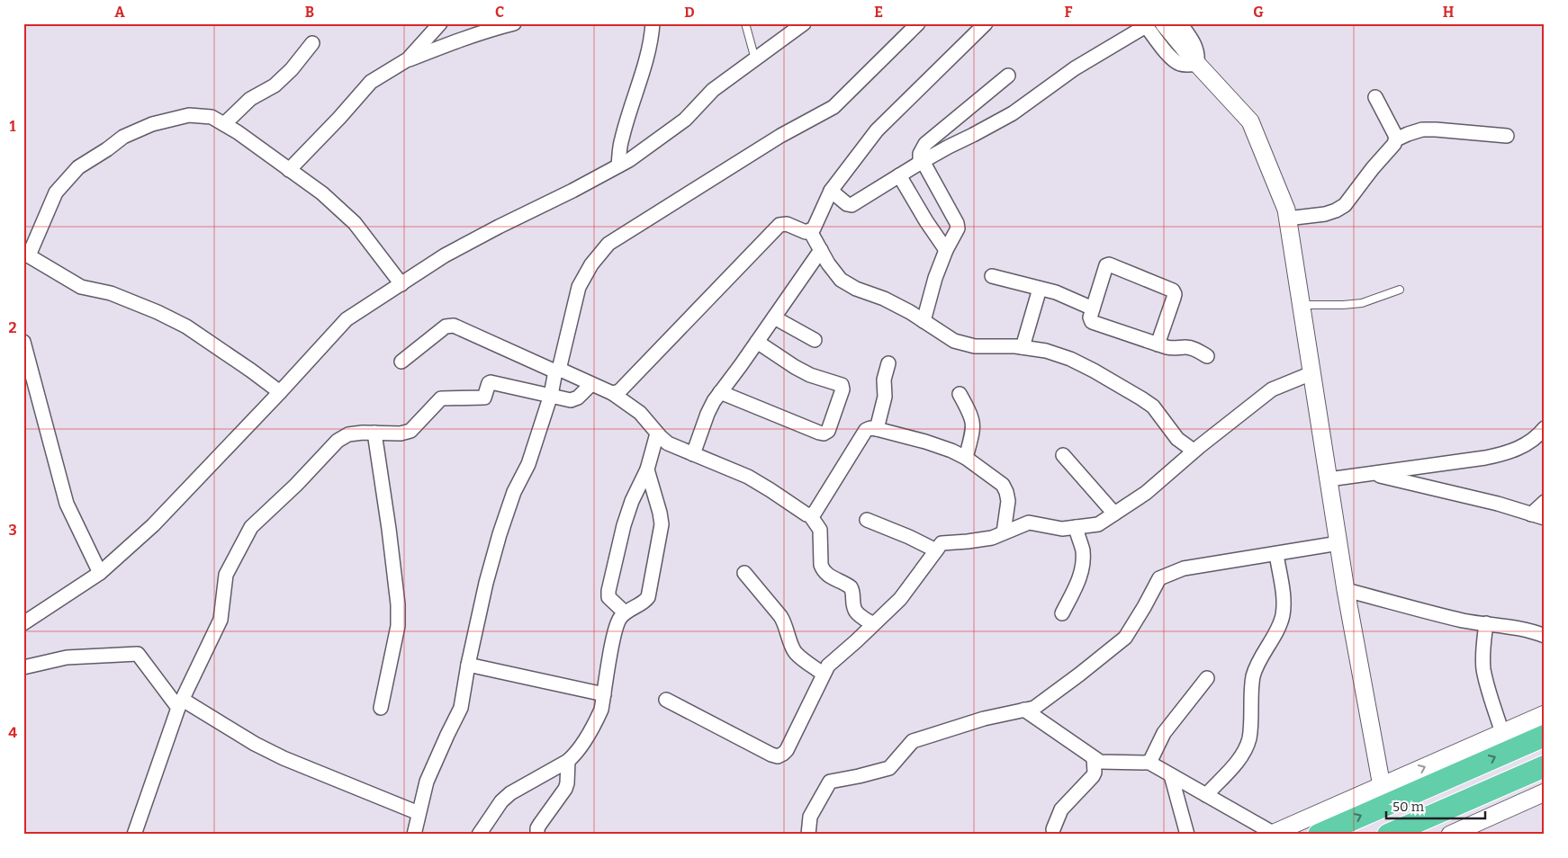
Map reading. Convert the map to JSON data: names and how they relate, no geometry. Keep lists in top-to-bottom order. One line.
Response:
{"scale_bar":"50 m","grid":{"columns":["A","B","C","D","E","F","G","H"],"rows":["1","2","3","4"]}}
